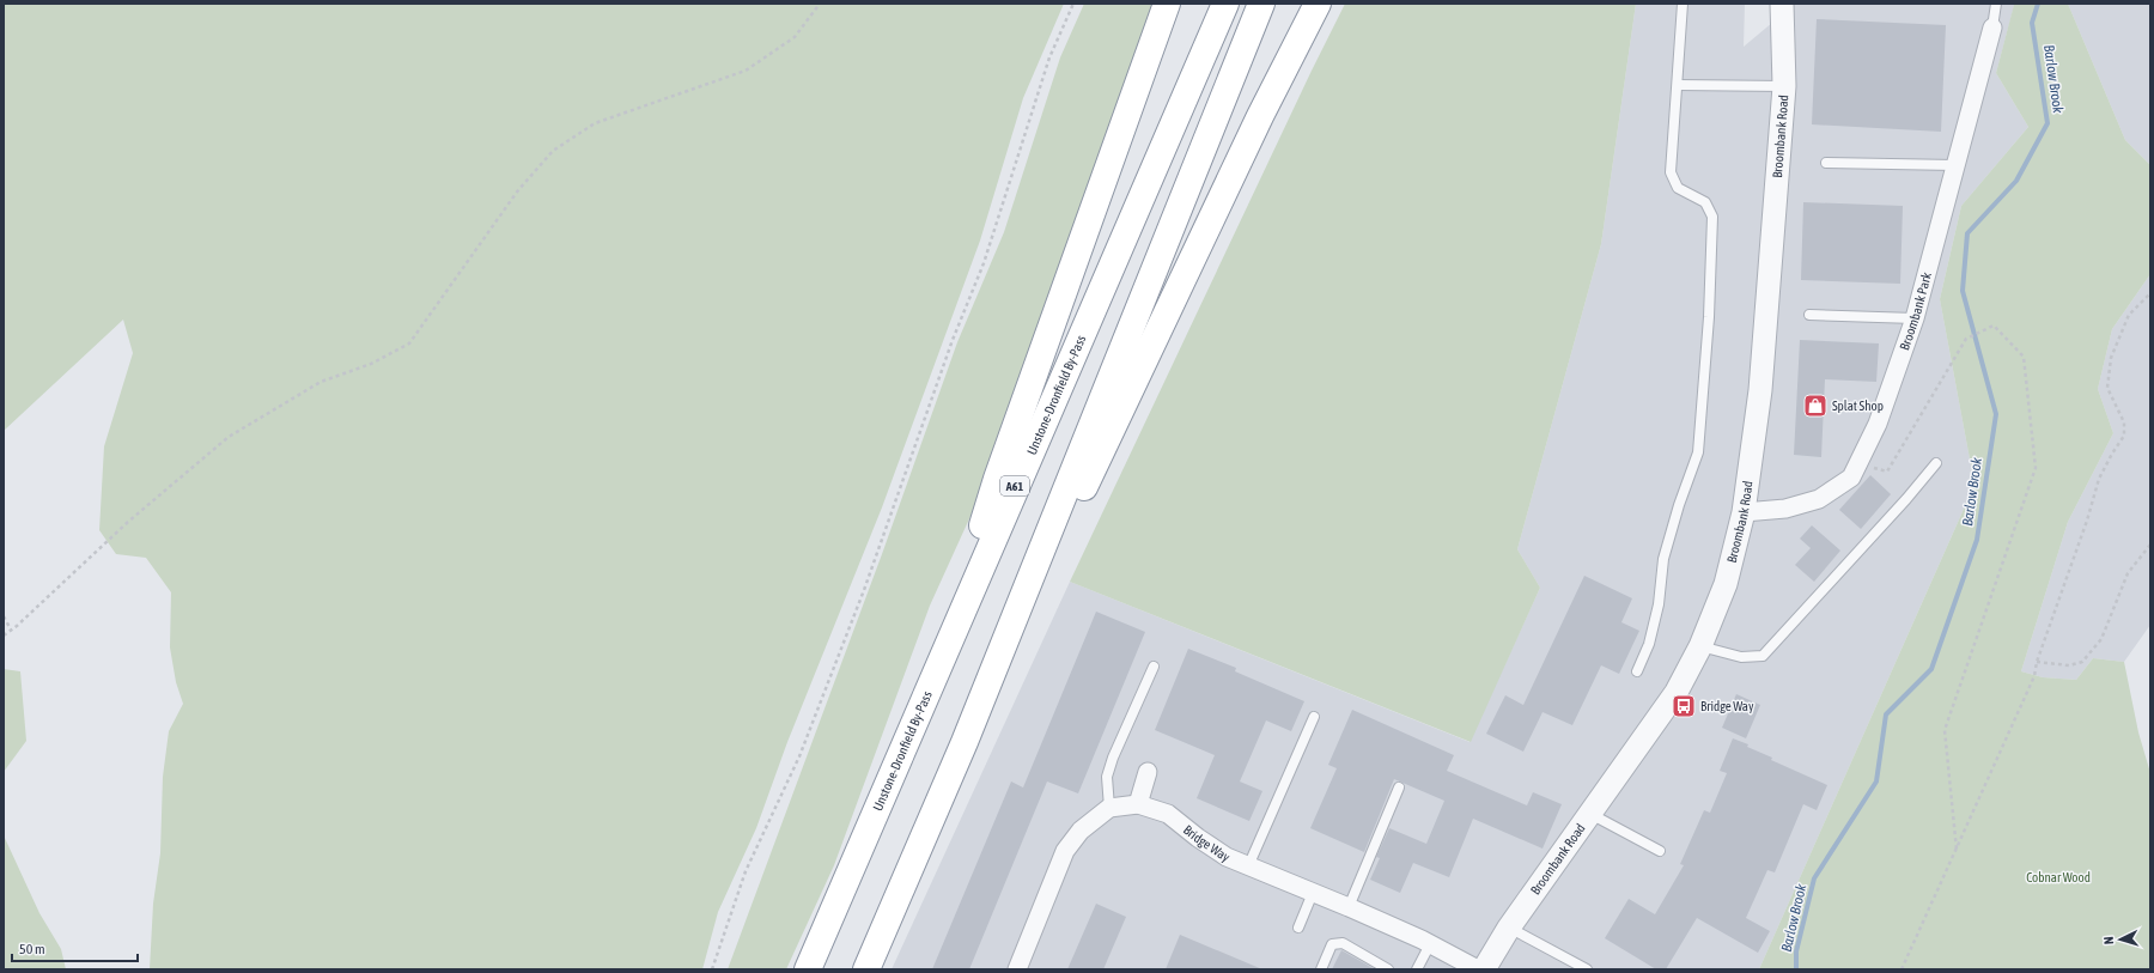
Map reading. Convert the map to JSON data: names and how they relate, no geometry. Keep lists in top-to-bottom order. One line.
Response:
{"streets":{"highway":["Unstone-Dronfield By-Pass","A61"],"street":["Broombank Road","Broombank Park","Bridge Way"]},"crossings":[["Broombank Road","Broombank Park"],["Unstone-Dronfield By-Pass","A61"]],"water":["Barlow Brook"],"parks":["Cobnar Wood"],"places":{"shop":["Splat Shop"],"bus stop":["Bridge Way"]},"scale_bar":"50 m","north":"left"}
